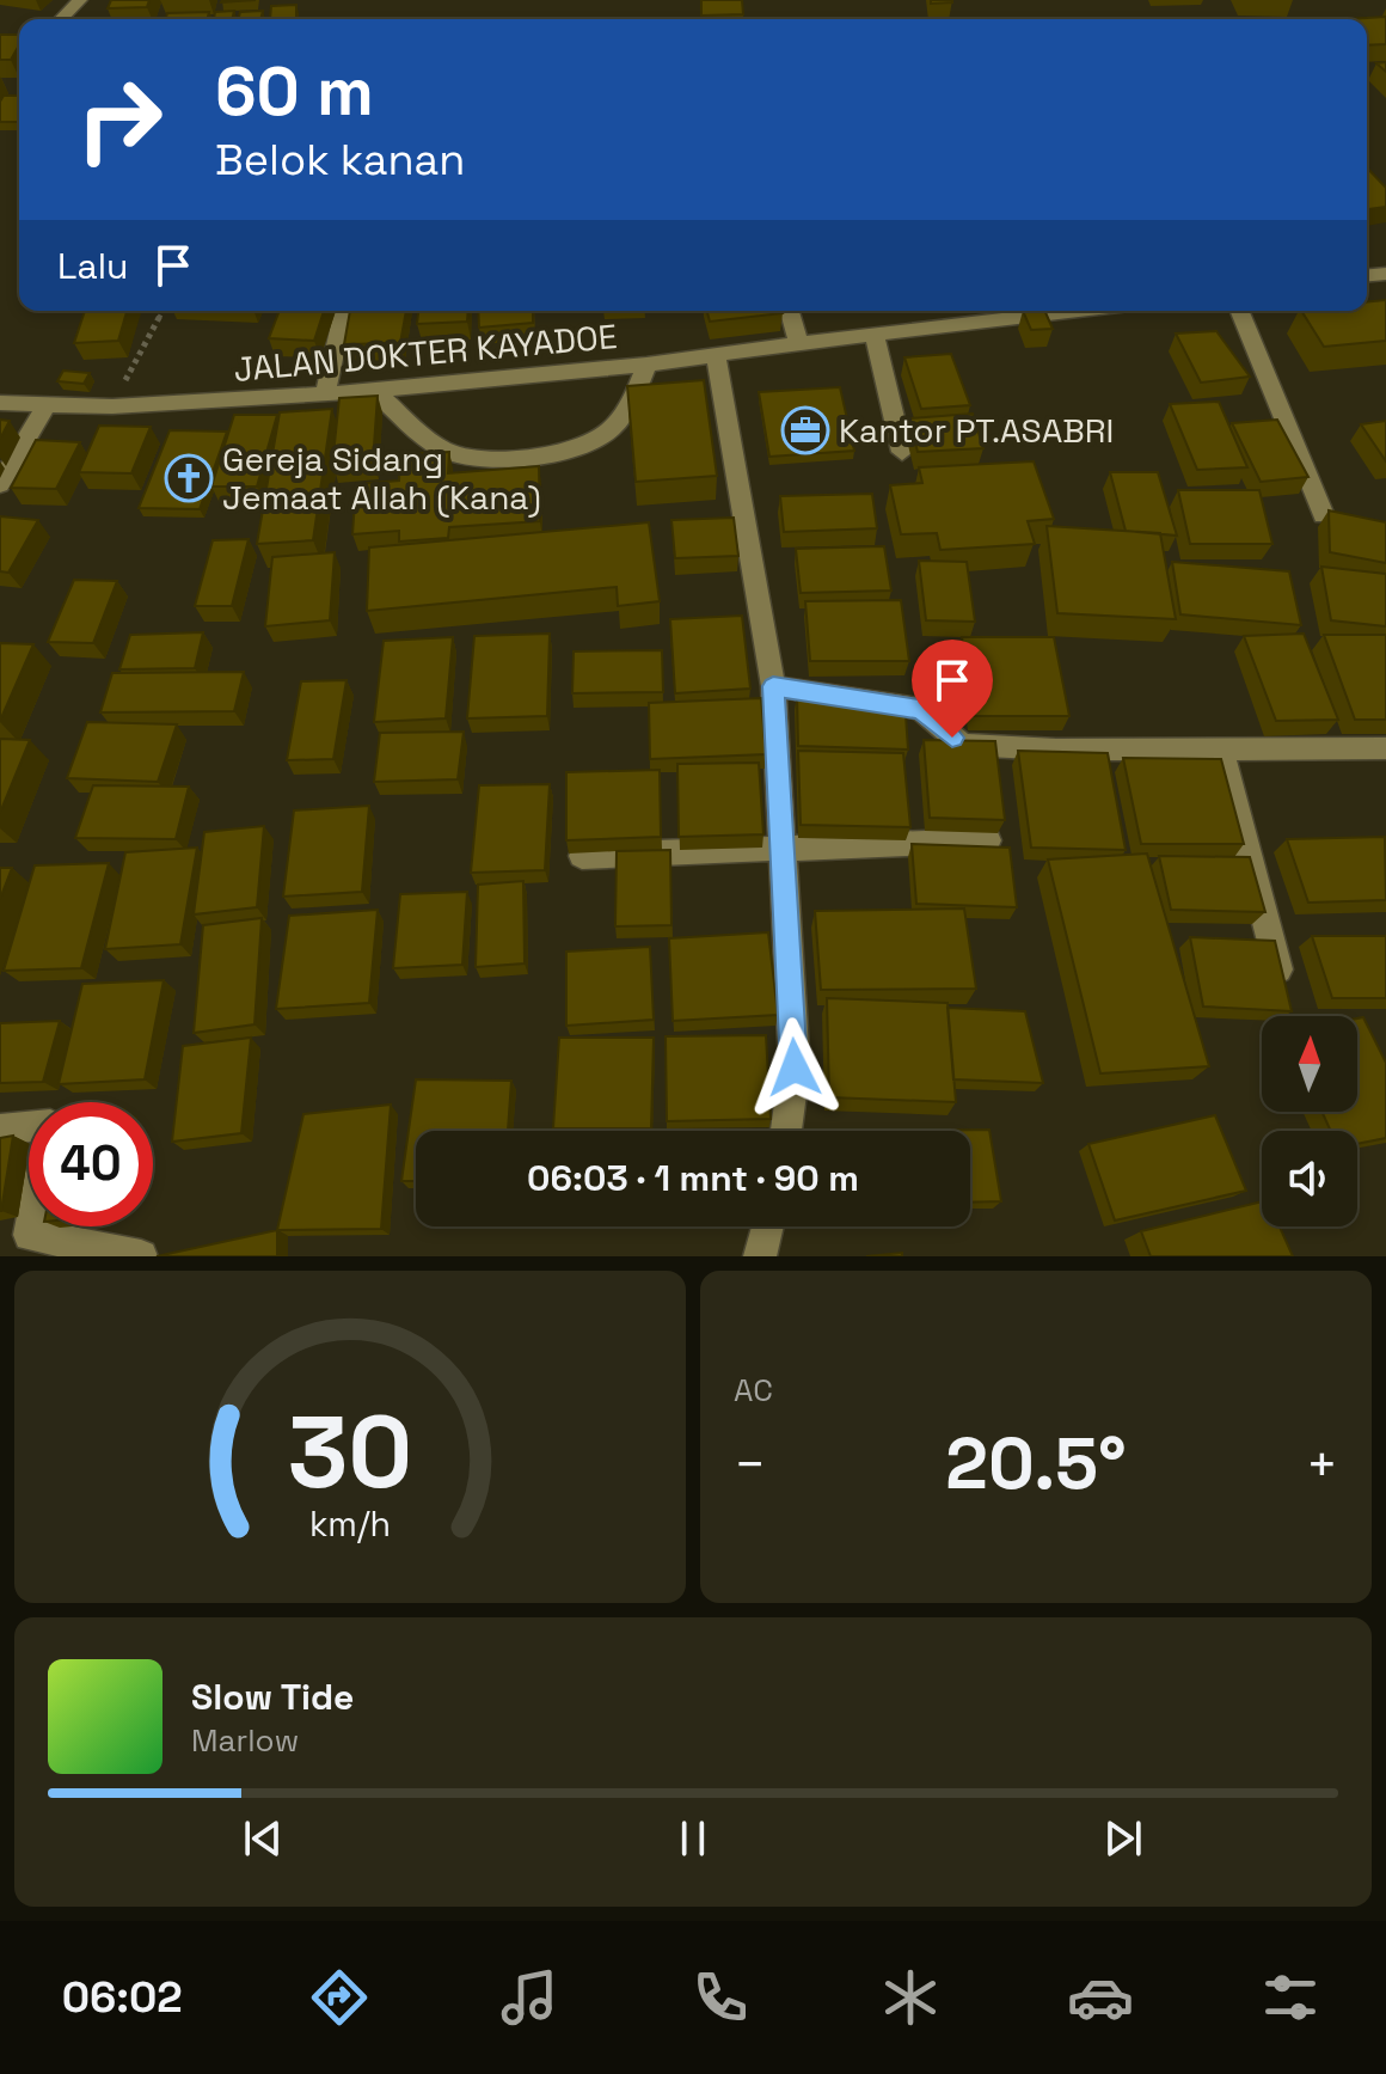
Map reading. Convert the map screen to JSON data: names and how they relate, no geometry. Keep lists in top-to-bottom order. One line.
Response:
{"streets":{"street":["JALAN DOKTER KAYADOE"]},"places":{"office":["Kantor PT.ASABRI"],"church":["Gereja Sidang Jemaat Allah (Kana)"]},"north":"top","page":{"turn":["60 m","Belok kanan"],"then":"Lalu","limit":"40","trip":"06:03 · 1 mnt · 90 m","tile":"AC","heat":["−","20.5°","+"],"song":["Slow Tide","Marlow"],"tabs":"06:02","gauge":["30","km/h"]}}
